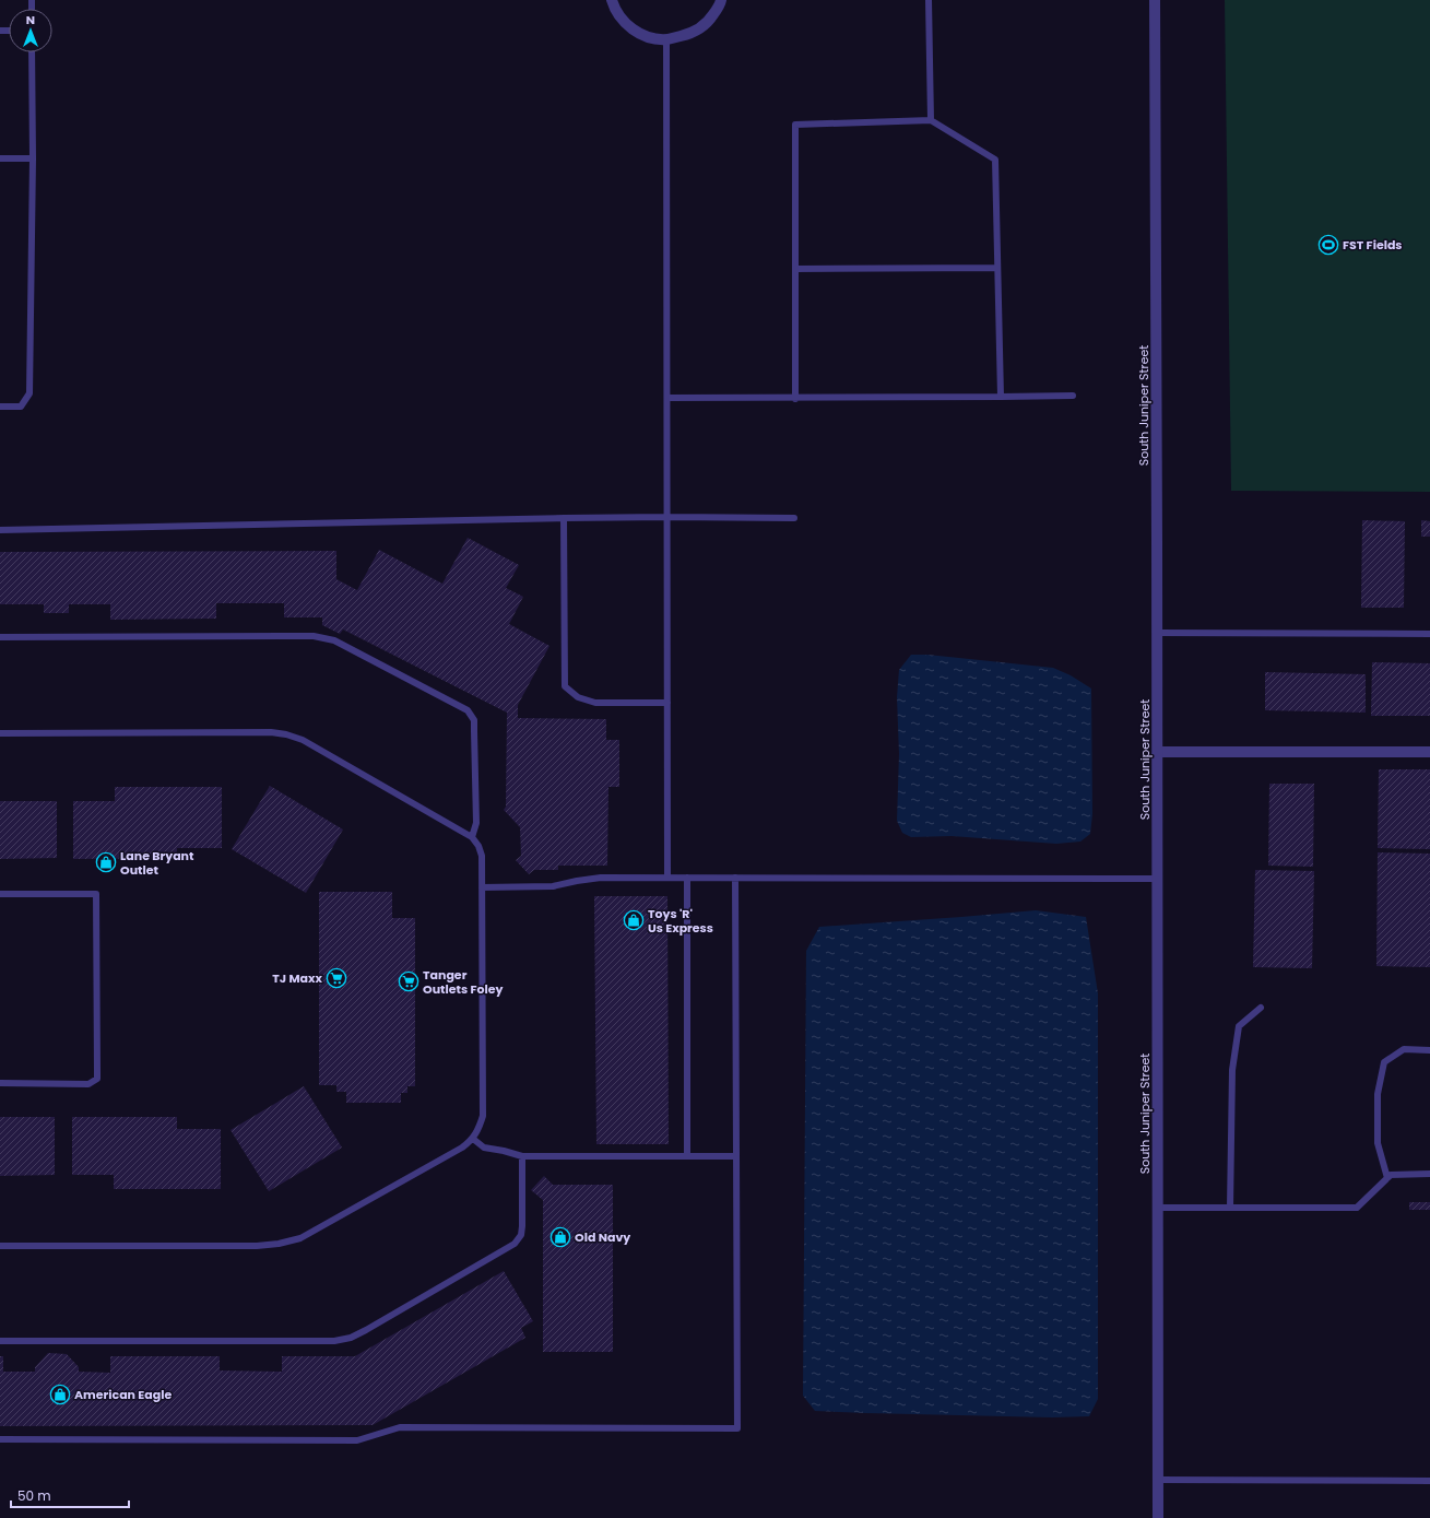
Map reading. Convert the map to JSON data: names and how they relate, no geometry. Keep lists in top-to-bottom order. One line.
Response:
{"streets":{"street":["South Juniper Street"]},"places":{"sports":["FST Fields"],"shop":["Lane Bryant Outlet","Toys 'R' Us Express","Old Navy","American Eagle"],"supermarket":["TJ Maxx","Tanger Outlets Foley"]},"scale_bar":"50 m","north":"top"}
